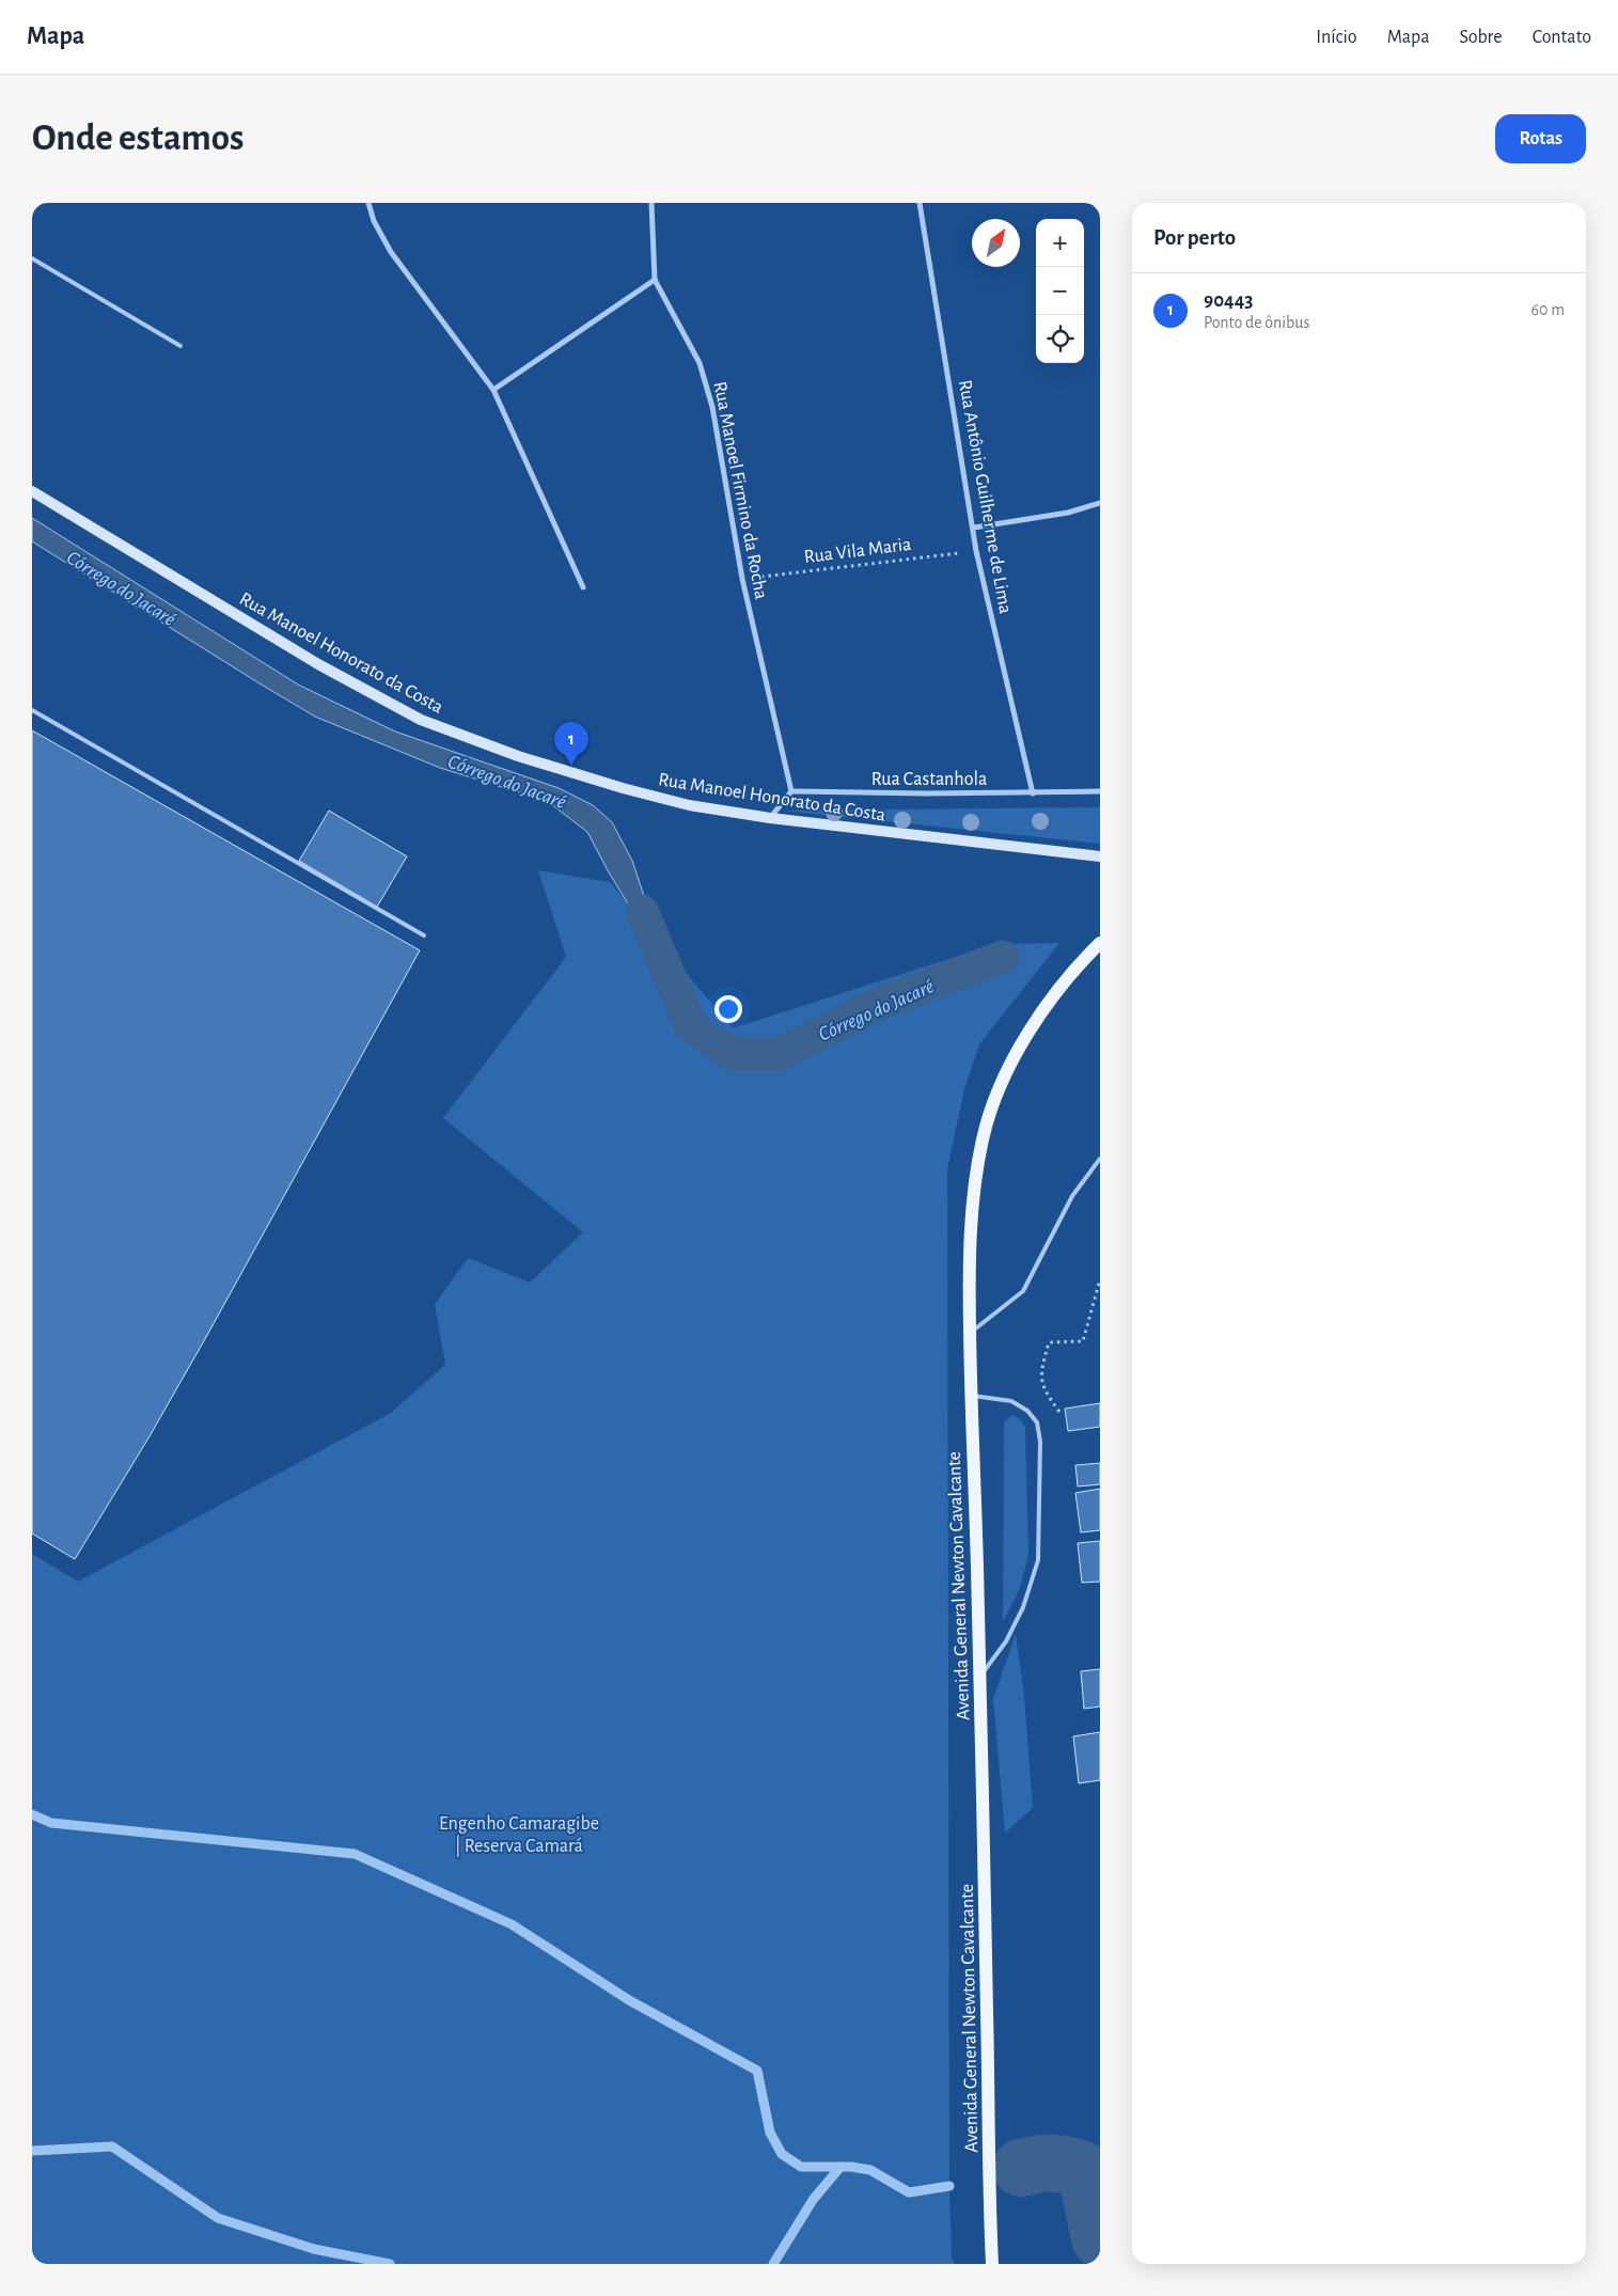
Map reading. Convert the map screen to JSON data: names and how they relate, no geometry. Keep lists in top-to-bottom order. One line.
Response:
{"streets":{"main road":["Avenida General Newton Cavalcante"],"street":["Rua Manoel Firmino da Rocha","Rua Antônio Guilherme de Lima","Rua Manoel Honorato da Costa","Rua Castanhola"],"path":["Rua Vila Maria"]},"crossings":[["Rua Manoel Firmino da Rocha","Rua Vila Maria"],["Rua Manoel Firmino da Rocha","Rua Castanhola"],["Rua Antônio Guilherme de Lima","Rua Vila Maria"],["Rua Antônio Guilherme de Lima","Rua Castanhola"]],"water":["Córrego do Jacaré"],"parks":["Engenho Camaragibe | Reserva Camará"],"north":"top right","page":{"header":"Mapa","nav":["Início","Mapa","Sobre","Contato"],"buttons":"Rotas","title":"Onde estamos","heading":"Por perto","map_buttons":["+","−"],"list":[{"mark":"1","name":"90443","note":"Ponto de ônibus","value":"60 m"}],"pins":"1"}}
